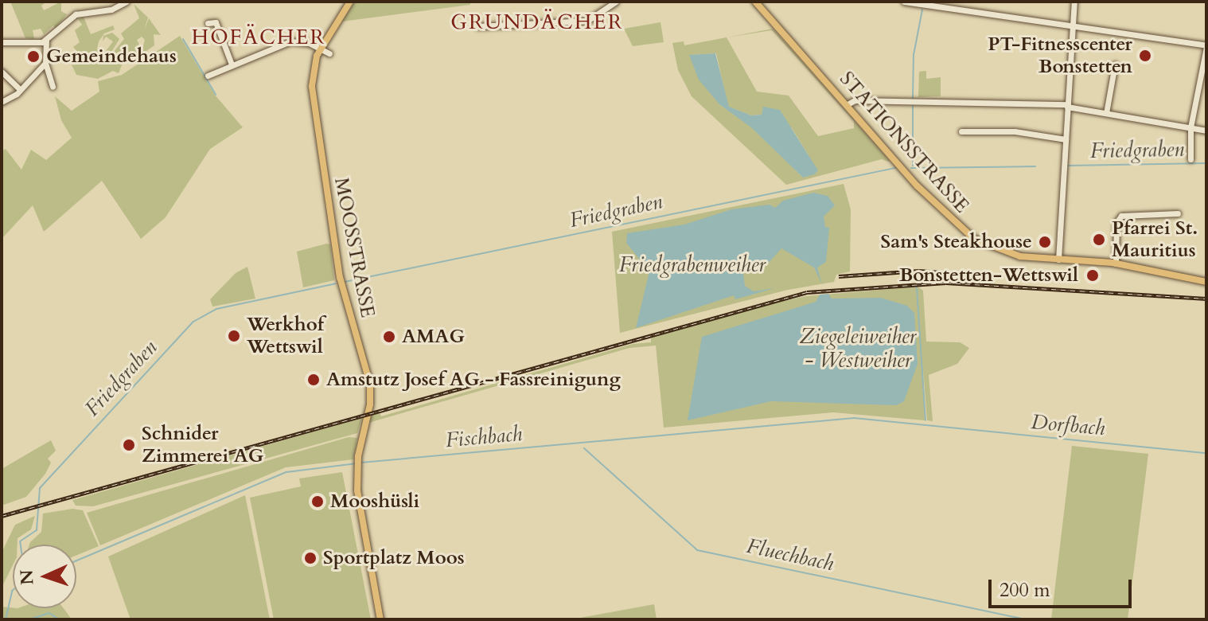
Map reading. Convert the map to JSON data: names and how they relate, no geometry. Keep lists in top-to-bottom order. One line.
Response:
{"streets":{"main road":["STATIONSSTRASSE","MOOSSTRASSE"]},"districts":["GRUNDÄCHER","HOFÄCHER"],"water":["Friedgraben","Friedgrabenweiher","Ziegeleiweiher - Westweiher","Dorfbach","Fischbach","Fluechbach"],"places":["PT-Fitnesscenter Bonstetten","Gemeindehaus","Pfarrei St. Mauritius","Sam's Steakhouse","Bonstetten-Wettswil","Werkhof Wettswil","AMAG","Amstutz Josef AG - Fassreinigung","Schnider Zimmerei AG","Mooshüsli","Sportplatz Moos"],"scale_bar":"200 m","north":"left"}
